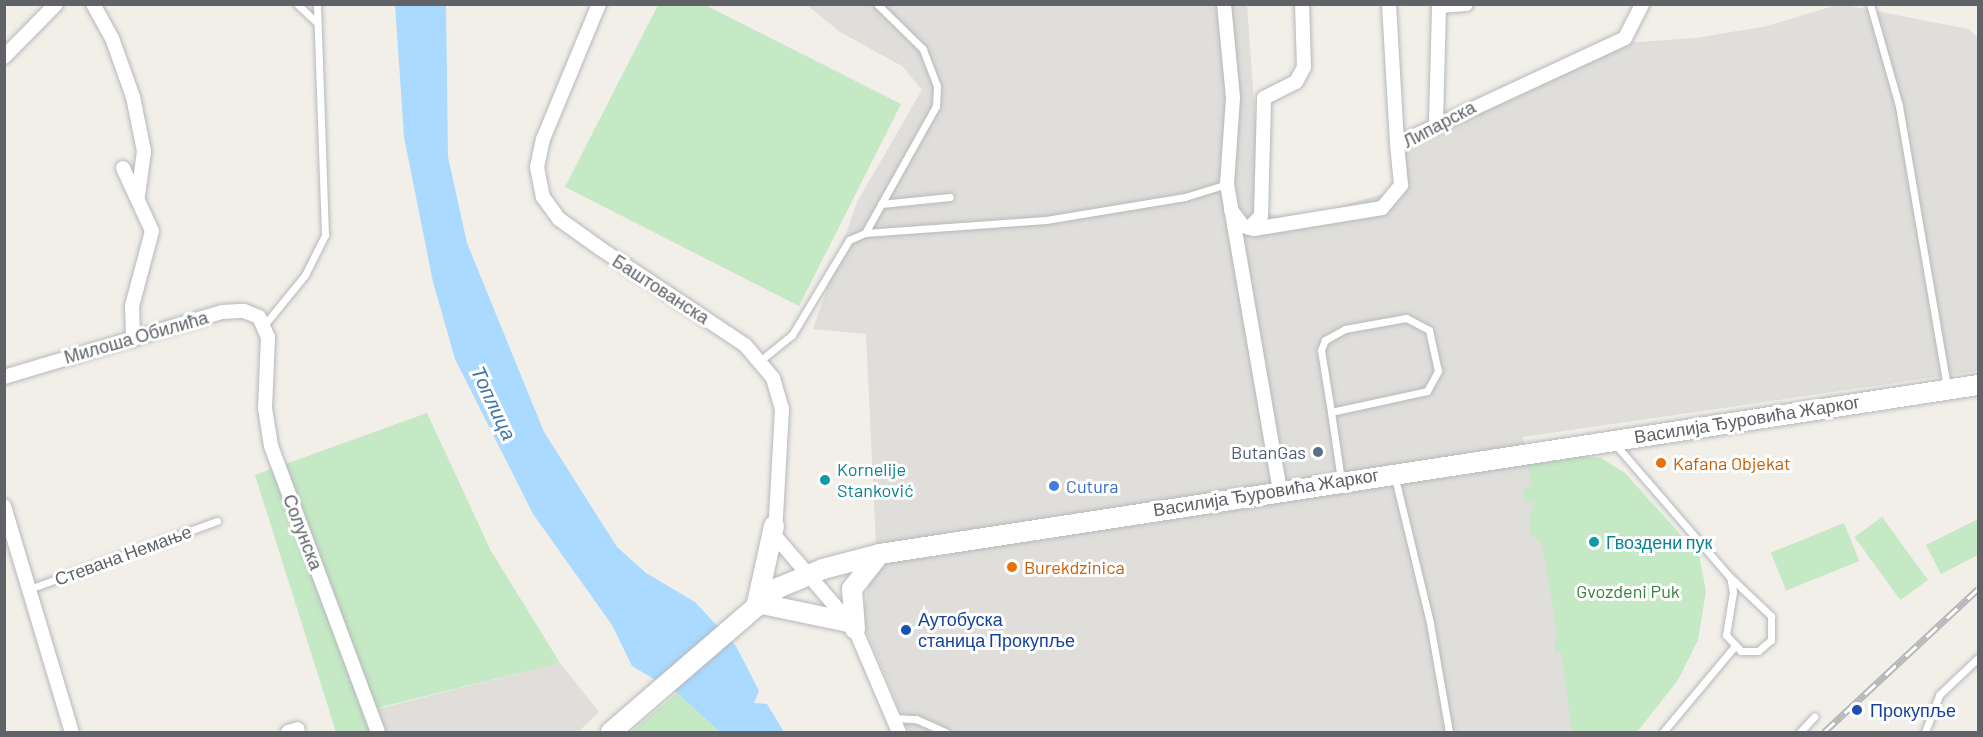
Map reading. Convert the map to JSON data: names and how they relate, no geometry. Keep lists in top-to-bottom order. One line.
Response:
{"streets":{"main road":["Василија Ђуровића Жарког"],"street":["Липарска","Баштованска","Милоша Обилића","Солунска"],"lane":["Стевана Немање"]},"crossings":[["Милоша Обилића","Солунска"]],"water":["Топлица"],"parks":["Gvozdeni Puk"],"places":["ButanGas","Kafana Objekat","Kornelije Stanković","Cutura","Гвоздени пук","Burekdzinica","Аутобуска станица Прокупље","Прокупље"]}
